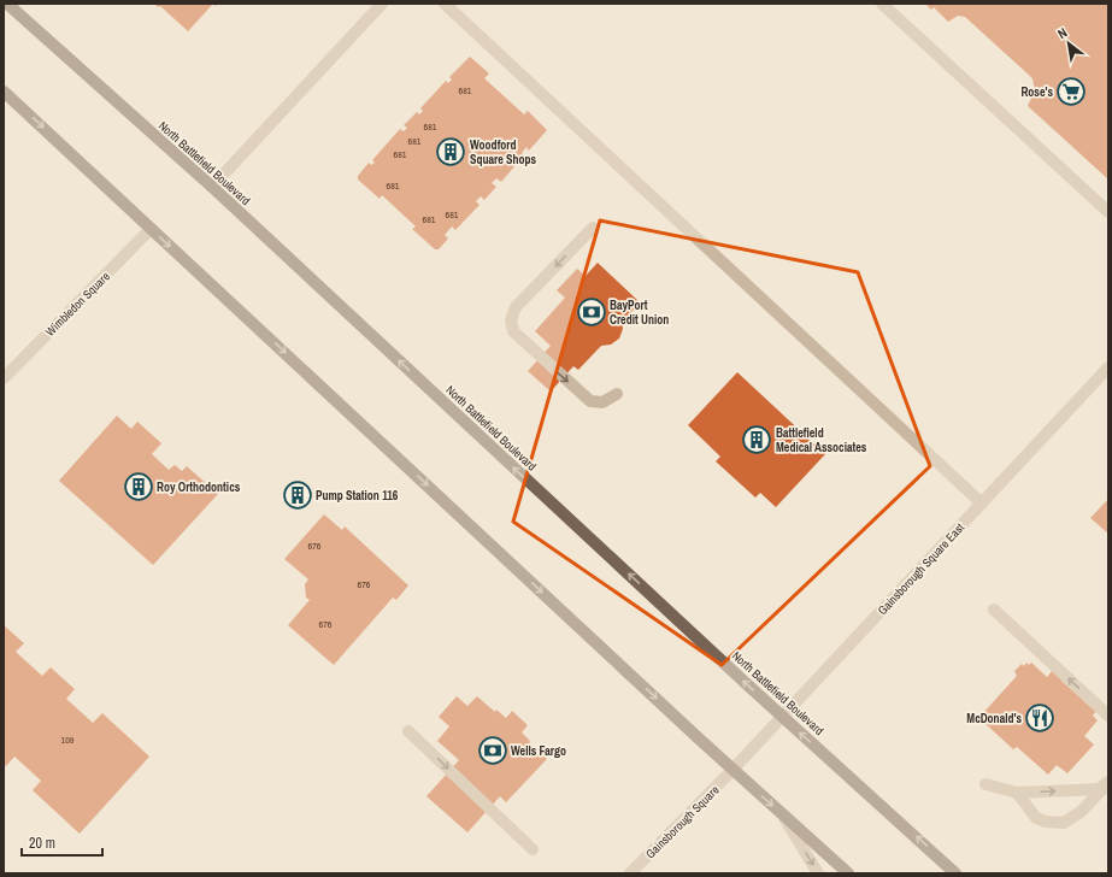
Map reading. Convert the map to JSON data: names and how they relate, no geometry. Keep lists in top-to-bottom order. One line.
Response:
{"streets":{"main road":["North Battlefield Boulevard"],"street":["Wimbledon Square","Gainsborough Square East","Gainsborough Square"]},"crossings":[["North Battlefield Boulevard","Gainsborough Square East"],["Gainsborough Square East","Gainsborough Square"]],"places":{"supermarket":["Rose's"],"building":["Woodford Square Shops","Battlefield Medical Associates","Roy Orthodontics","Pump Station 116"],"bank":["BayPort Credit Union","Wells Fargo"],"restaurant":["McDonald's"]},"house_numbers":["681","681","681","681","681","681","681","676","676","676","109"],"scale_bar":"20 m","north":"top left"}
